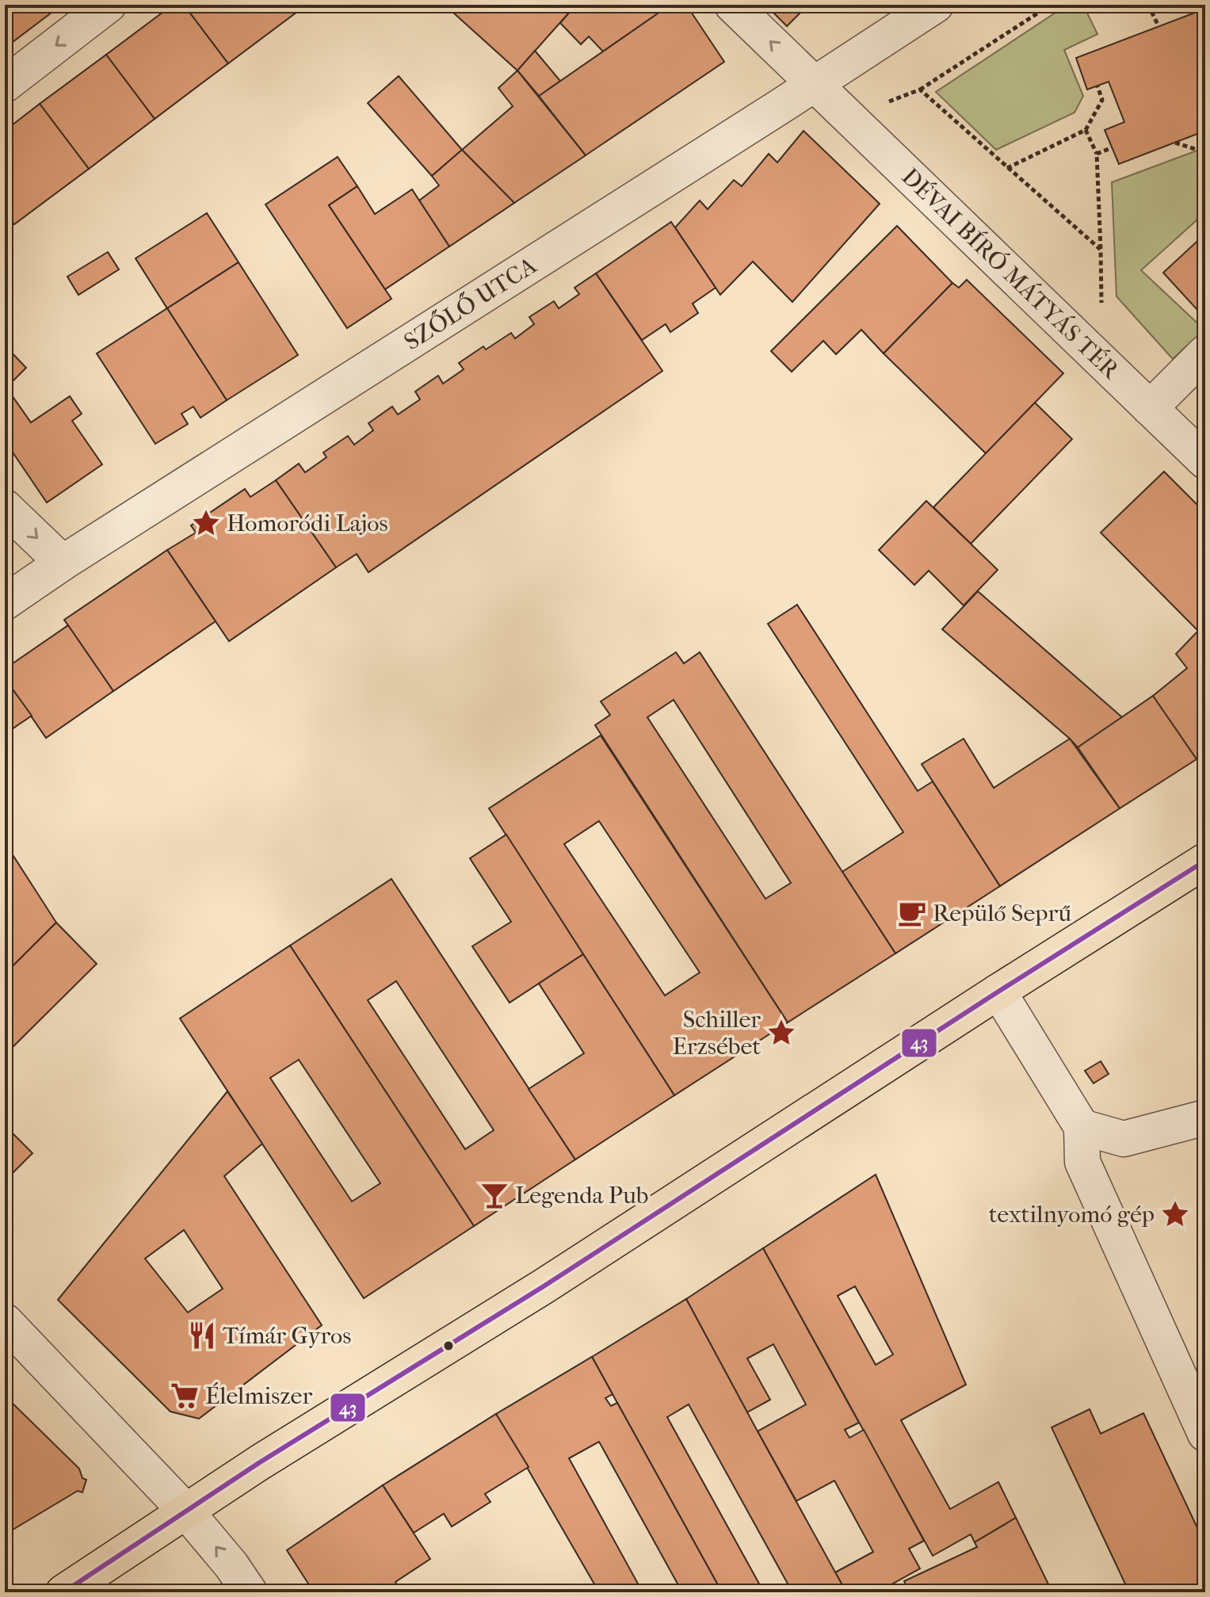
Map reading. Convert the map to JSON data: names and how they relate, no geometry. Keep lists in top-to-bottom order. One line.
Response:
{"streets":{"street":["DÉVAI BÍRÓ MÁTYÁS TÉR","SZŐLŐ UTCA"]},"crossings":[["DÉVAI BÍRÓ MÁTYÁS TÉR","SZŐLŐ UTCA"]],"places":{"place":["Homoródi Lajos","Schiller Erzsébet","textilnyomó gép"],"cafe":["Repülő Seprű"],"bar":["Legenda Pub"],"restaurant":["Tímár Gyros"],"supermarket":["Élelmiszer"]},"lines":["transit line 43"]}
